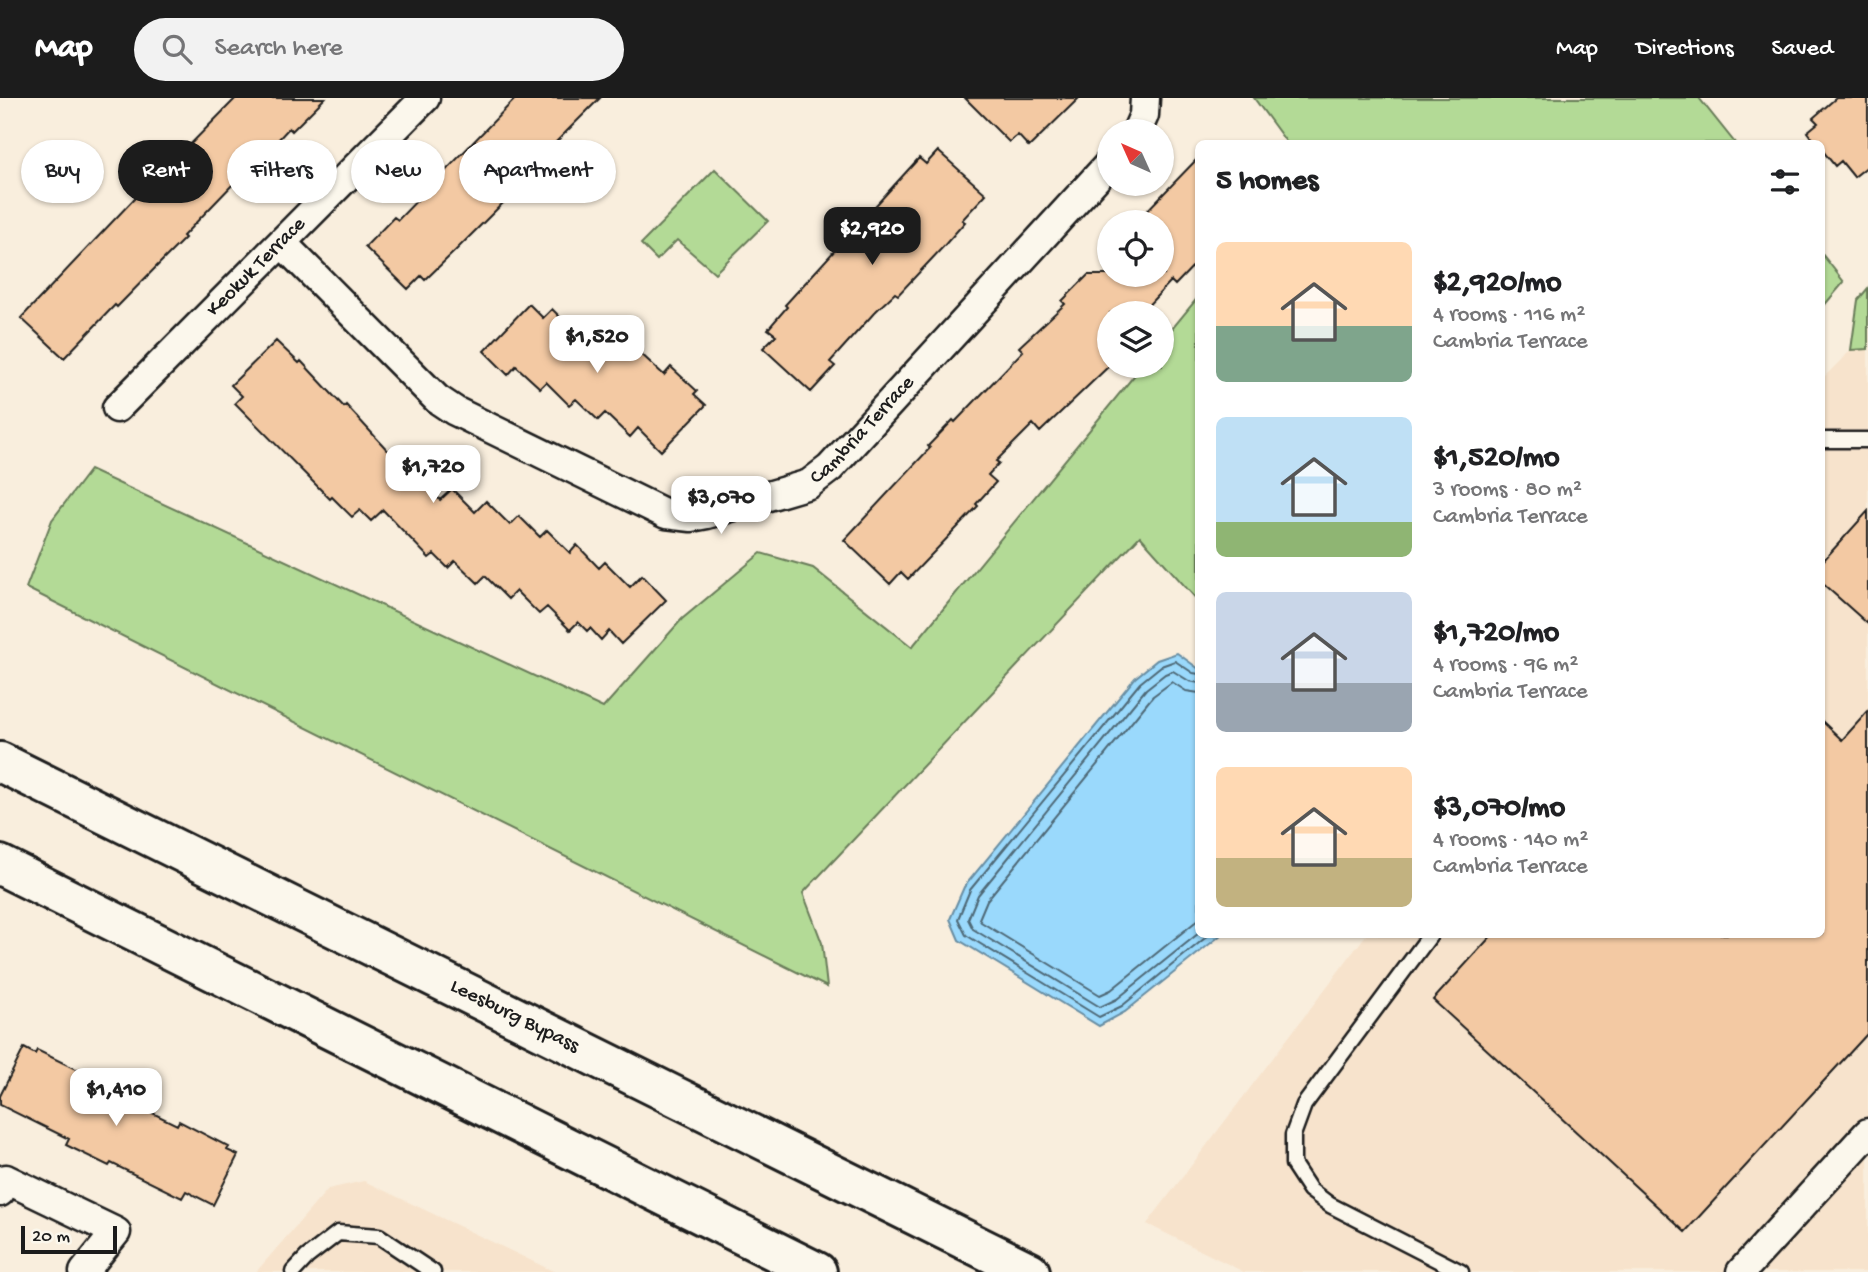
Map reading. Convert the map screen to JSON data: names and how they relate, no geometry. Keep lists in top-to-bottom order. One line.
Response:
{"streets":{"highway":["Leesburg Bypass"],"street":["Keokuk Terrace","Cambria Terrace"]},"crossings":[["Keokuk Terrace","Cambria Terrace"]],"scale_bar":"20 m","north":"top left","page":{"header":"Map","search":"Search here","nav":["Map","Directions","Saved"],"chip":["Buy","Rent","Filters","New","Apartment"],"heading":"5 homes","price":["$2,920","$1,520","$1,720","$3,070","$1,410"],"list":[{"name":"$2,920/mo","note":"4 rooms · 116 m² · Cambria Terrace"},{"name":"$1,520/mo","note":"3 rooms · 80 m² · Cambria Terrace"},{"name":"$1,720/mo","note":"4 rooms · 96 m² · Cambria Terrace"},{"name":"$3,070/mo","note":"4 rooms · 140 m² · Cambria Terrace"}],"scale":"20 m"}}
